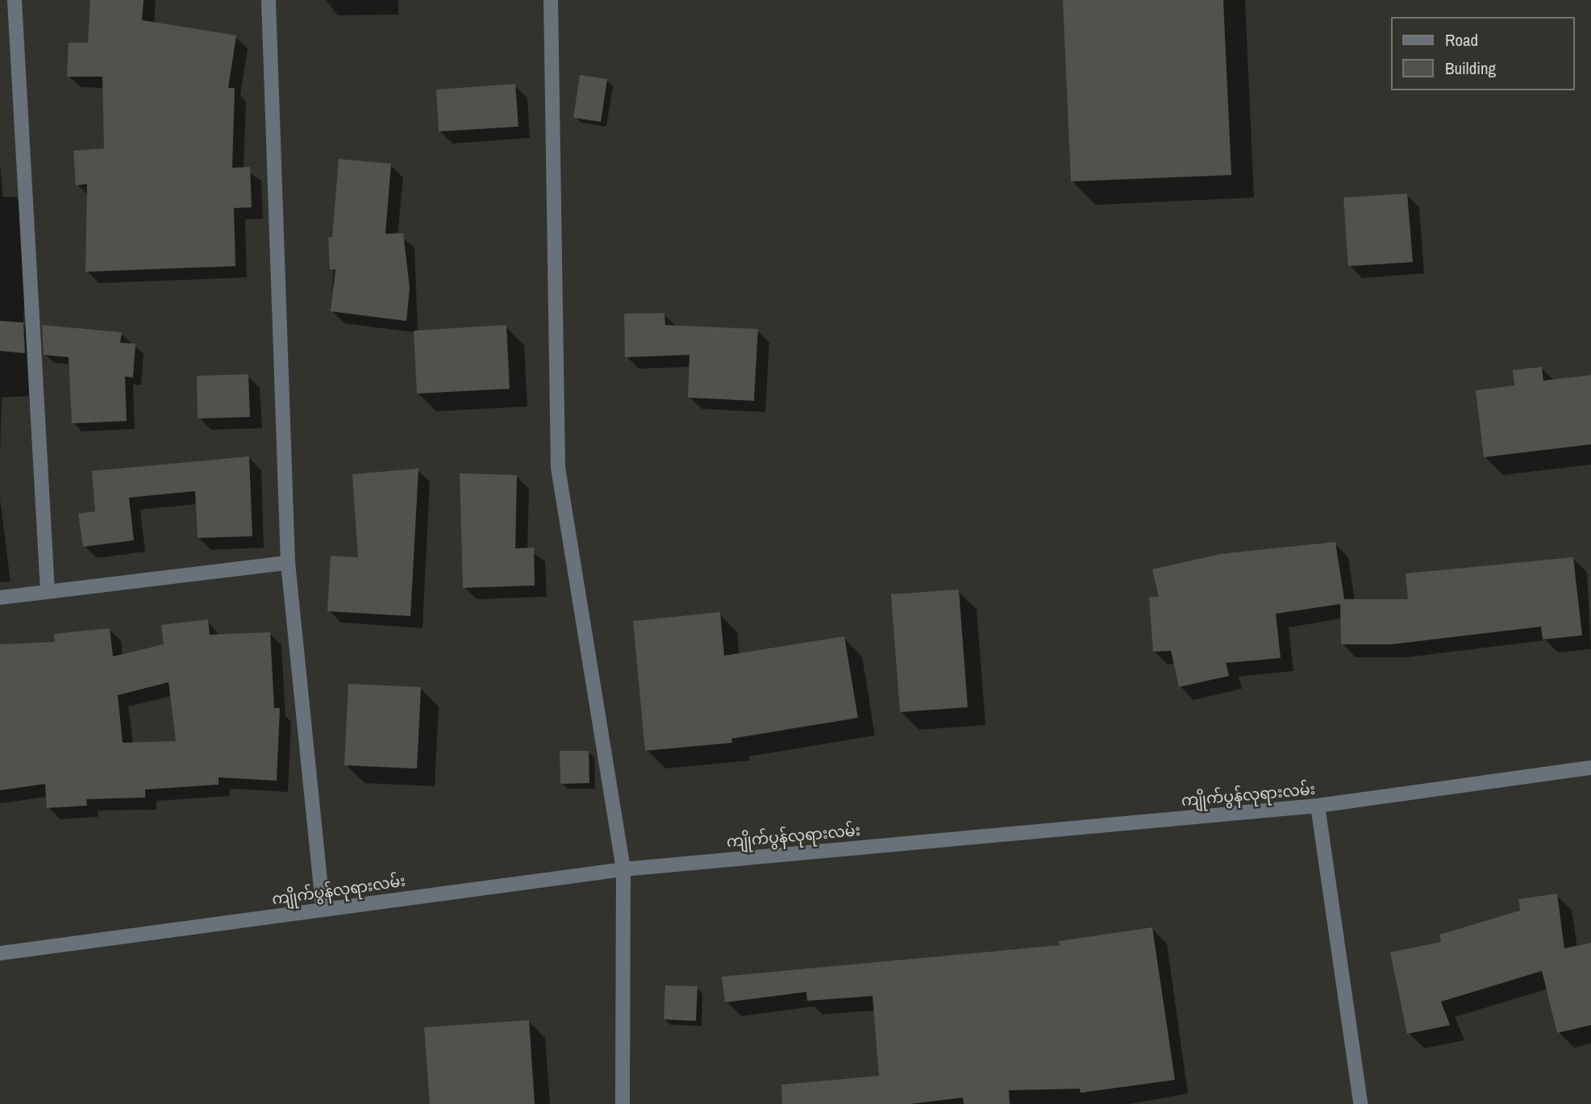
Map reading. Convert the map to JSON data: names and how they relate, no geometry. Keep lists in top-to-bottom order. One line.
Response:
{"streets":{"street":["ကျိုက်ပွန်လုရားလမ်း"]},"legend":["Road","Building"]}
